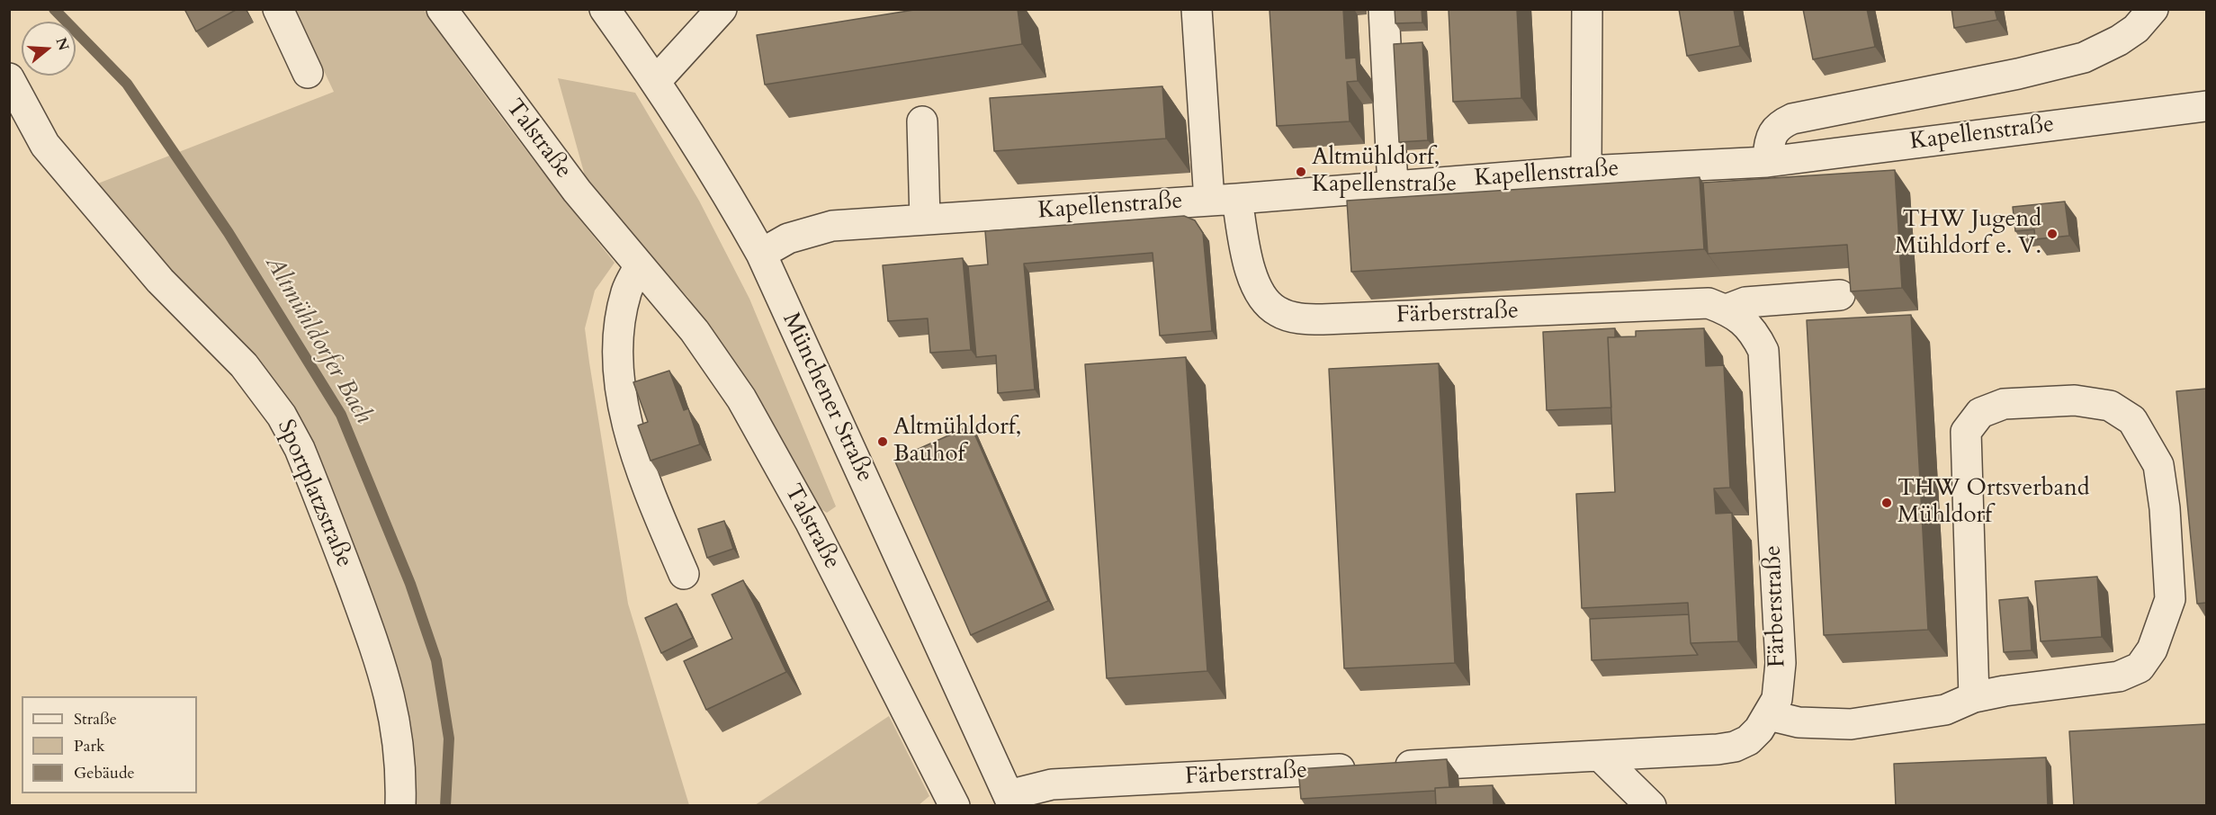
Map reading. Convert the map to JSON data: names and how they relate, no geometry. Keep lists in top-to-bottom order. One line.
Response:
{"streets":{"street":["Kapellenstraße","Talstraße","Färberstraße","Münchener Straße","Sportplatzstraße"]},"crossings":[["Kapellenstraße","Färberstraße"],["Kapellenstraße","Münchener Straße"],["Färberstraße","Münchener Straße"]],"water":["Altmühldorfer Bach"],"places":["Altmühldorf, Kapellenstraße","THW Jugend Mühldorf e. V.","Altmühldorf, Bauhof","THW Ortsverband Mühldorf"],"legend":["Straße","Park","Gebäude"],"north":"right"}
